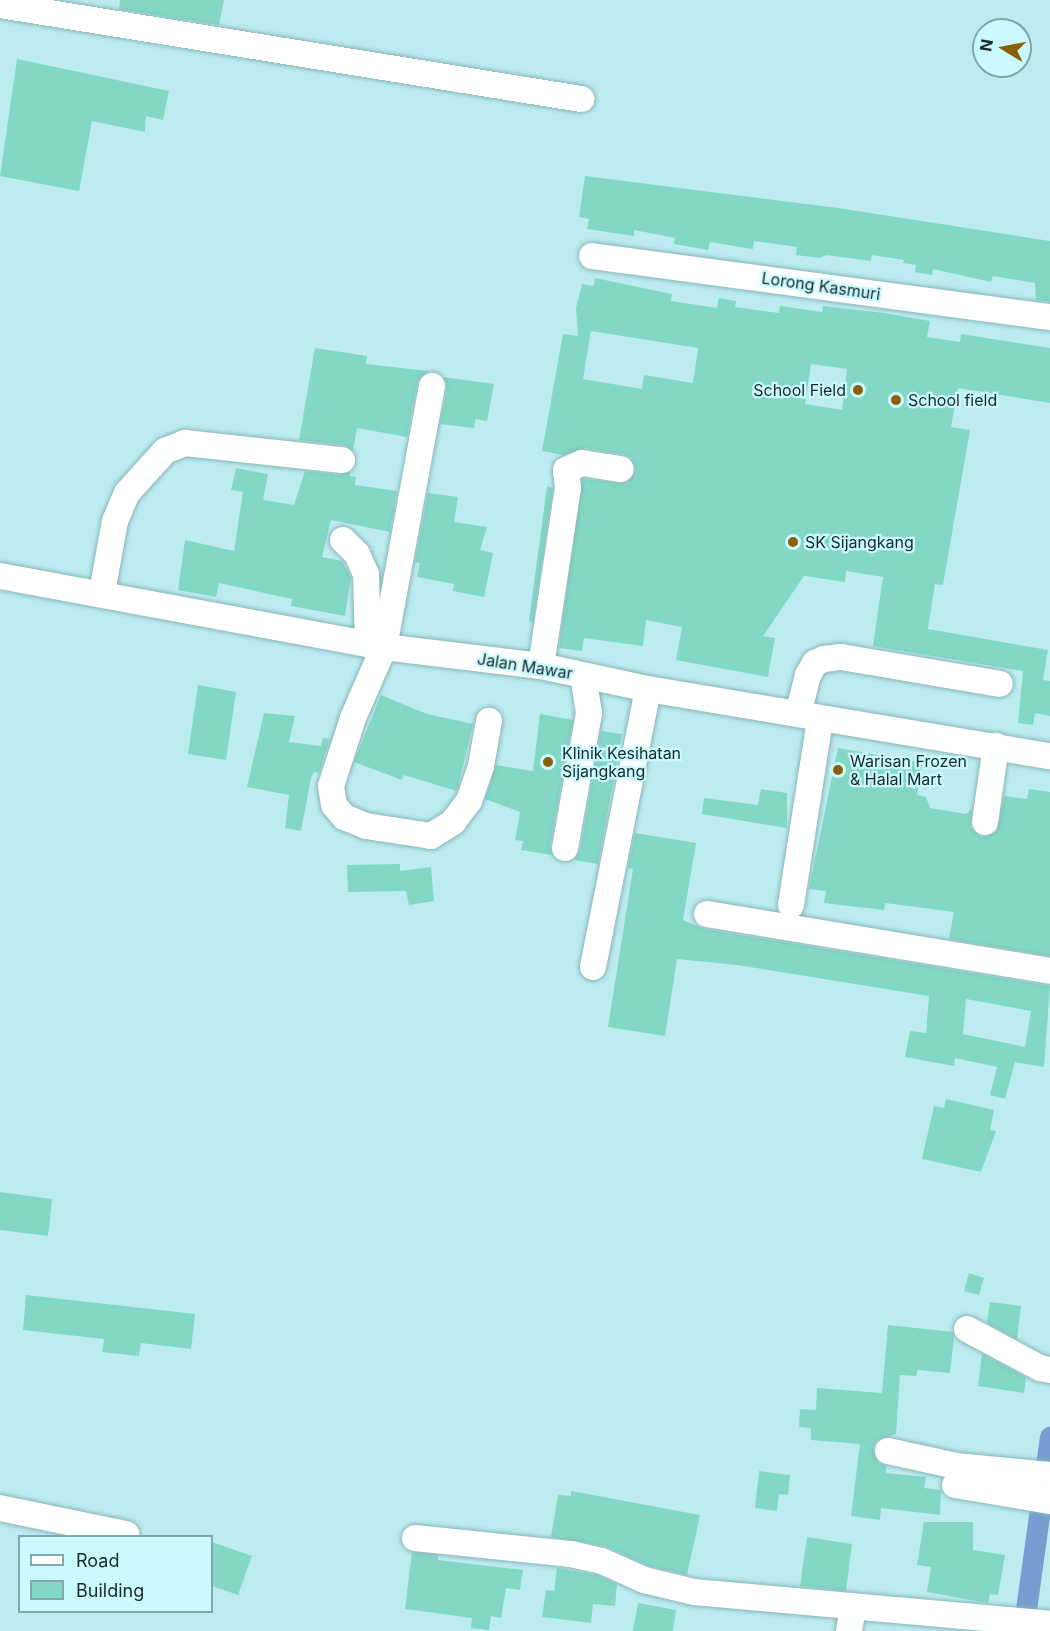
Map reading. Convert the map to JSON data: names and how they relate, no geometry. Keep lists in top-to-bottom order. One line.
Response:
{"streets":{"street":["Lorong Kasmuri","Jalan Mawar"]},"places":["School Field","School field","SK Sijangkang","Klinik Kesihatan Sijangkang","Warisan Frozen & Halal Mart"],"legend":["Road","Building"],"north":"left"}
